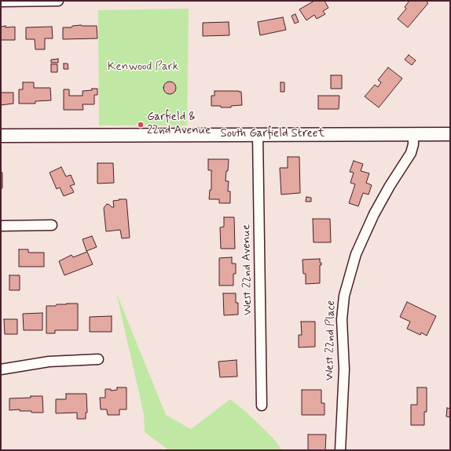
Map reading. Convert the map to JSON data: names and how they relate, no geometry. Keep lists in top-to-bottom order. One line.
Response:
{"streets":{"street":["South Garfield Street","West 22nd Avenue","West 22nd Place"]},"crossings":[["South Garfield Street","West 22nd Avenue"],["South Garfield Street","West 22nd Place"]],"parks":["Kenwood Park"],"places":["Garfield & 22nd Avenue"]}
